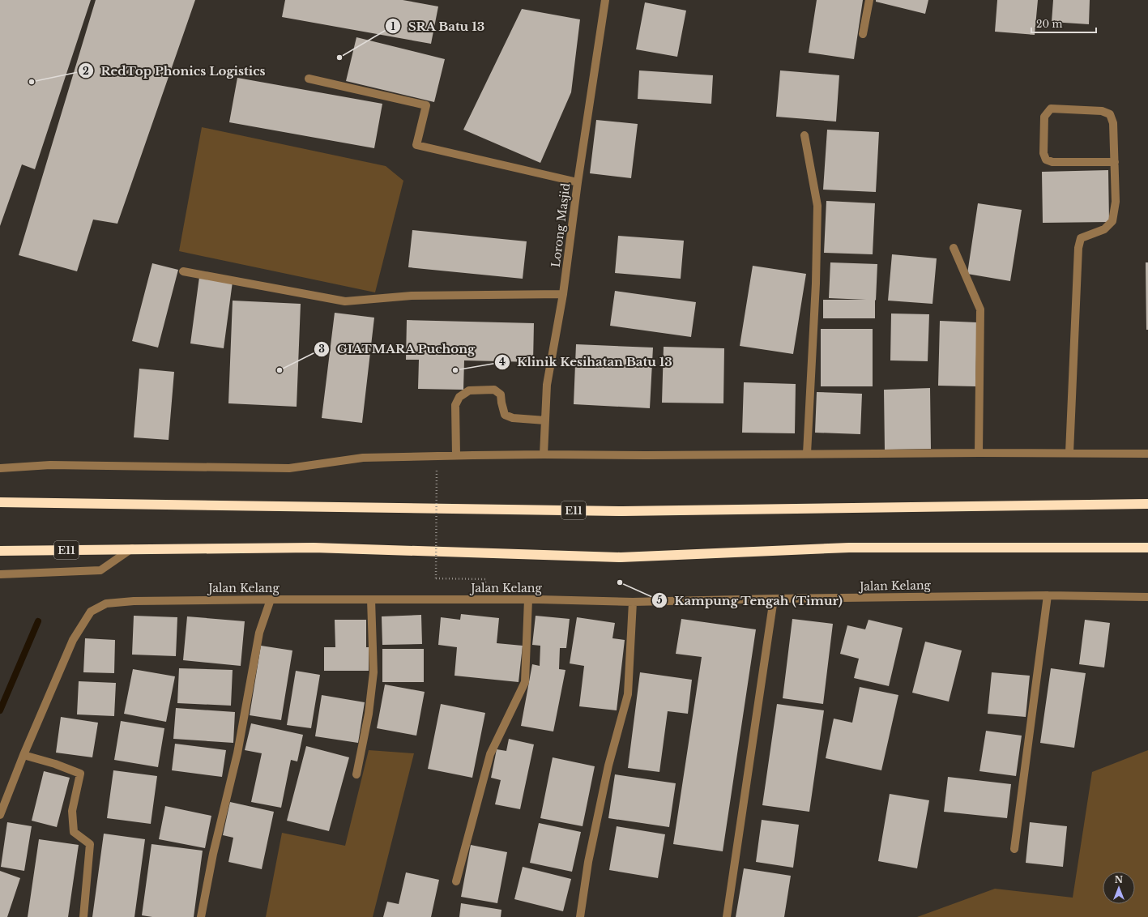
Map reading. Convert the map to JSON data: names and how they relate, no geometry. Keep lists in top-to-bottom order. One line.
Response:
{"streets":{"highway":["E11"],"street":["Lorong Masjid","Jalan Kelang"]},"places":["SRA Batu 13","RedTop Phonics Logistics","GIATMARA Puchong","Klinik Kesihatan Batu 13","Kampung Tengah (Timur)"],"scale_bar":"20 m","north":"top"}
